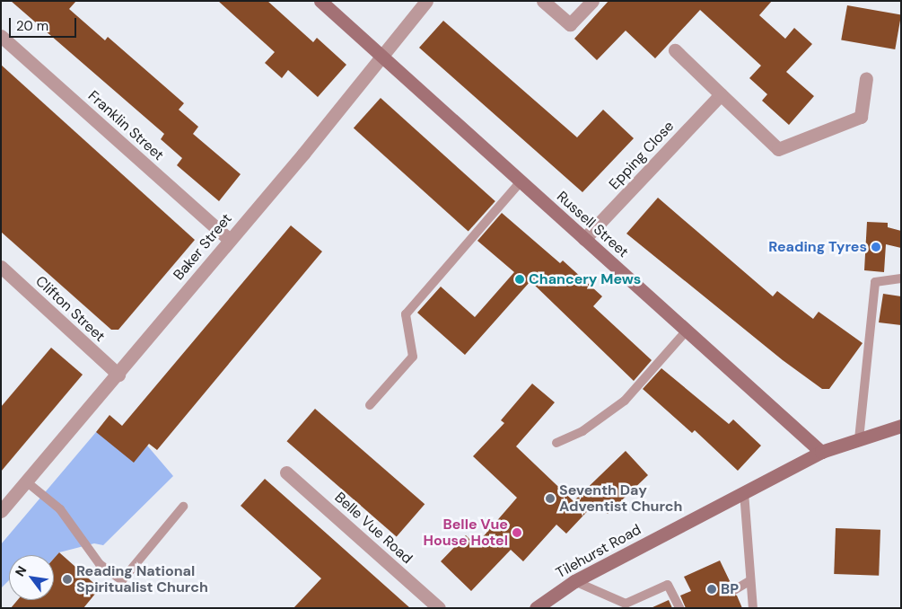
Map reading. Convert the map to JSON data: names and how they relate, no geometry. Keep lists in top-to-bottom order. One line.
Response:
{"streets":{"street":["Franklin Street","Epping Close","Russell Street","Baker Street","Clifton Street","Belle Vue Road","Tilehurst Road"]},"crossings":[["Franklin Street","Baker Street"],["Epping Close","Russell Street"],["Russell Street","Baker Street"],["Russell Street","Tilehurst Road"],["Baker Street","Clifton Street"]],"places":["Reading Tyres","Chancery Mews","Seventh Day Adventist Church","Belle Vue House Hotel","Reading National Spiritualist Church","BP"],"scale_bar":"20 m","north":"top left"}
